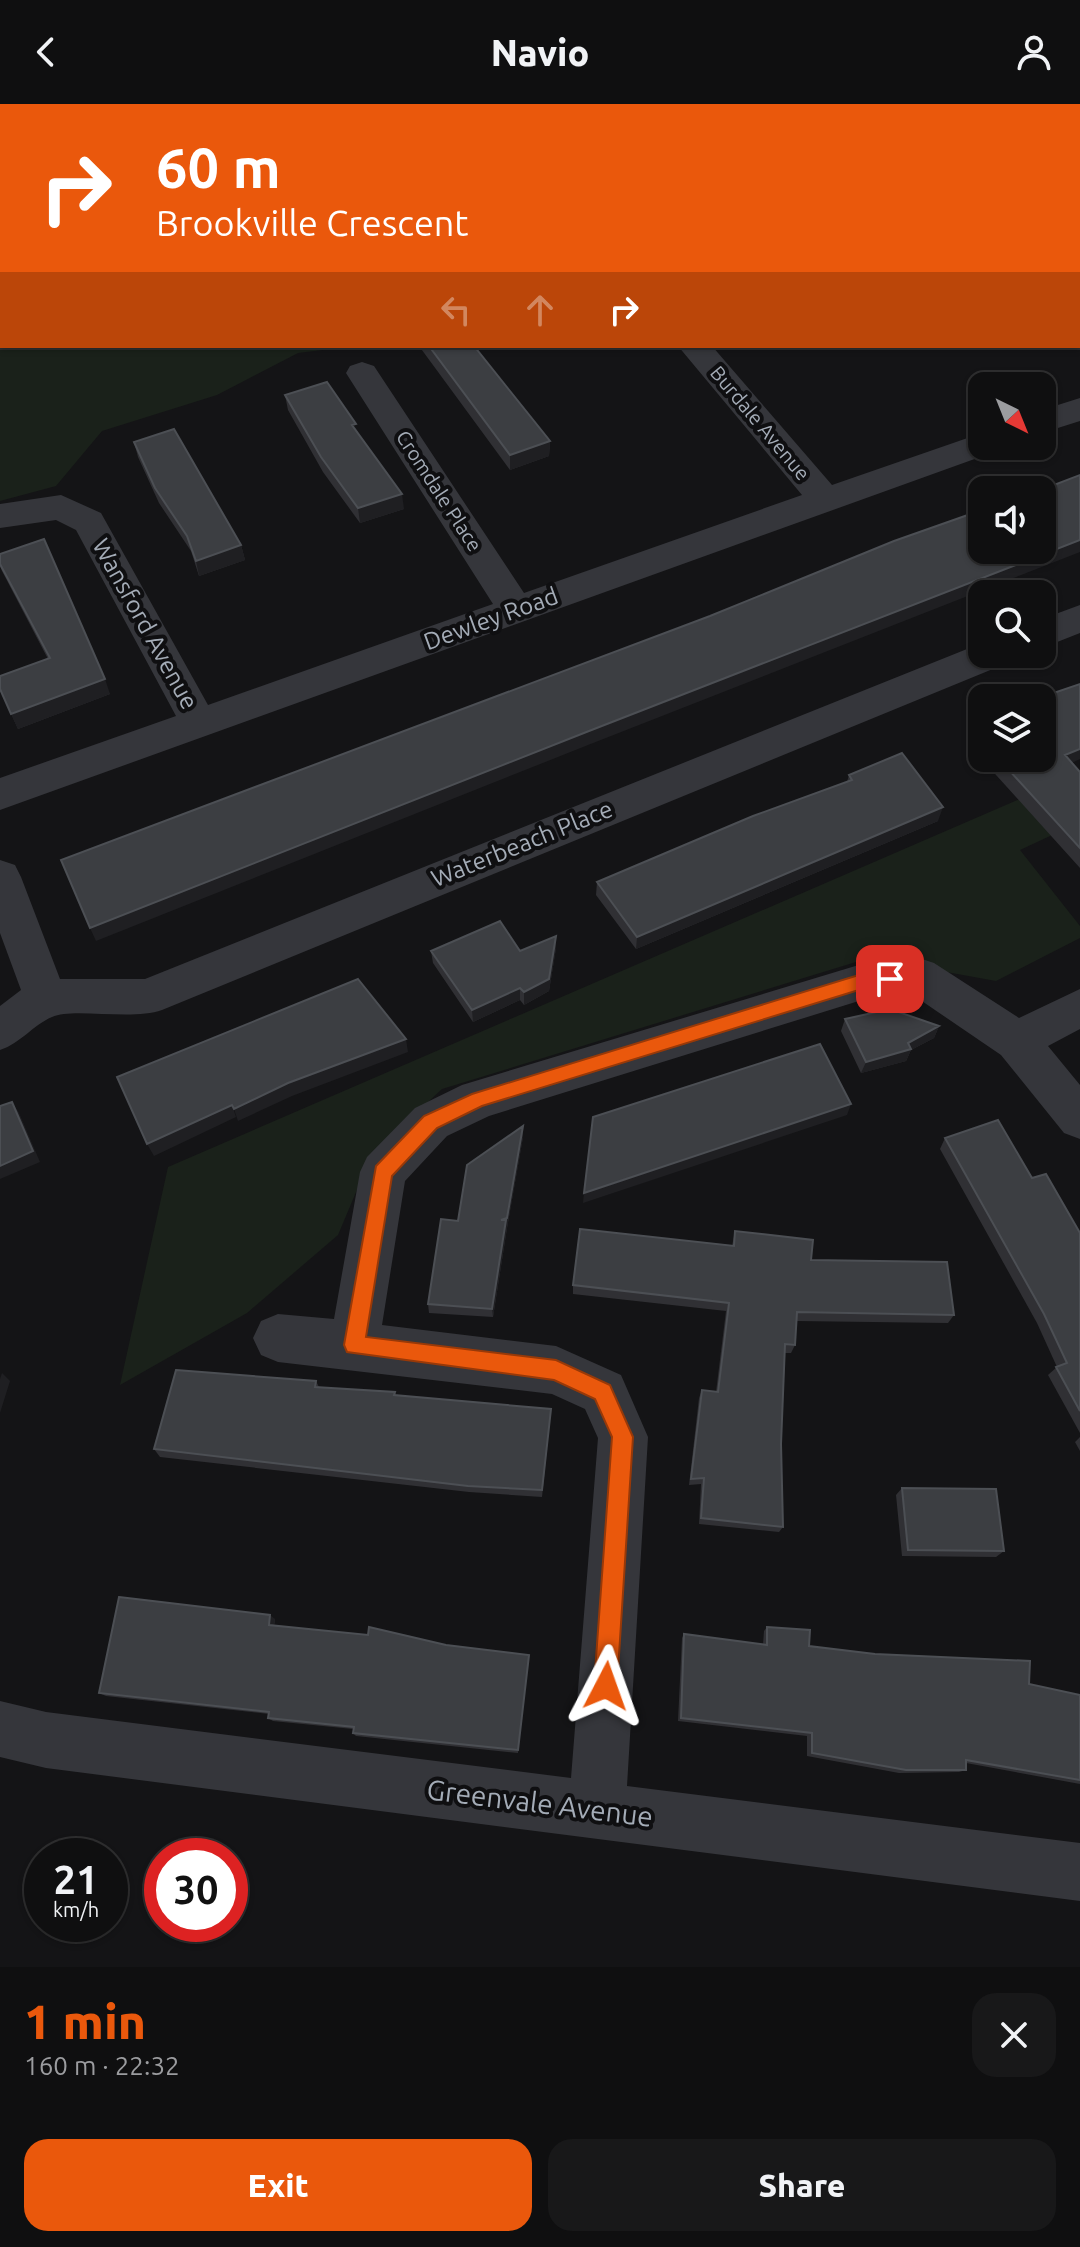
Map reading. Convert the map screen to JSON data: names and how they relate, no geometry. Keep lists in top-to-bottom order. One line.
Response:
{"streets":{"street":["Burdale Avenue","Cromdale Place","Dewley Road","Wansford Avenue","Waterbeach Place","Greenvale Avenue"]},"crossings":[["Burdale Avenue","Dewley Road"],["Cromdale Place","Dewley Road"],["Dewley Road","Wansford Avenue"]],"north":"bottom right","page":{"header":"Navio","turn":["60 m","Brookville Crescent"],"speed":"21 km/h","limit":"30","heading":["1 min","160 m · 22:32"],"buttons":["Exit","Share"]}}
